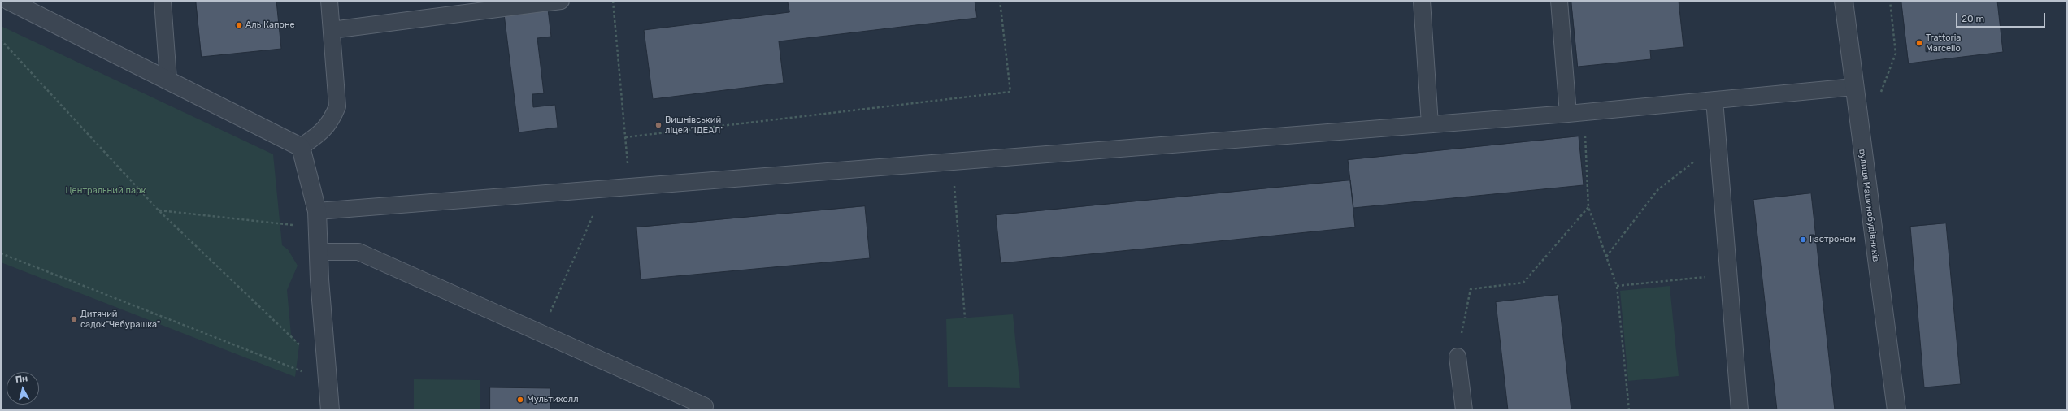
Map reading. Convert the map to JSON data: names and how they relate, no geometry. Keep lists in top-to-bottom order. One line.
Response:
{"streets":{"street":["вулиця Машинобудівників"]},"parks":["Центральний парк"],"places":["Аль Капоне","Trattoria Marcello","Вишнівський ліцей “ІДЕАЛ”","Гастроном","Дитячий садок\"Чебурашка\"","Мультихолл"],"scale_bar":"20 m","north":"top"}
